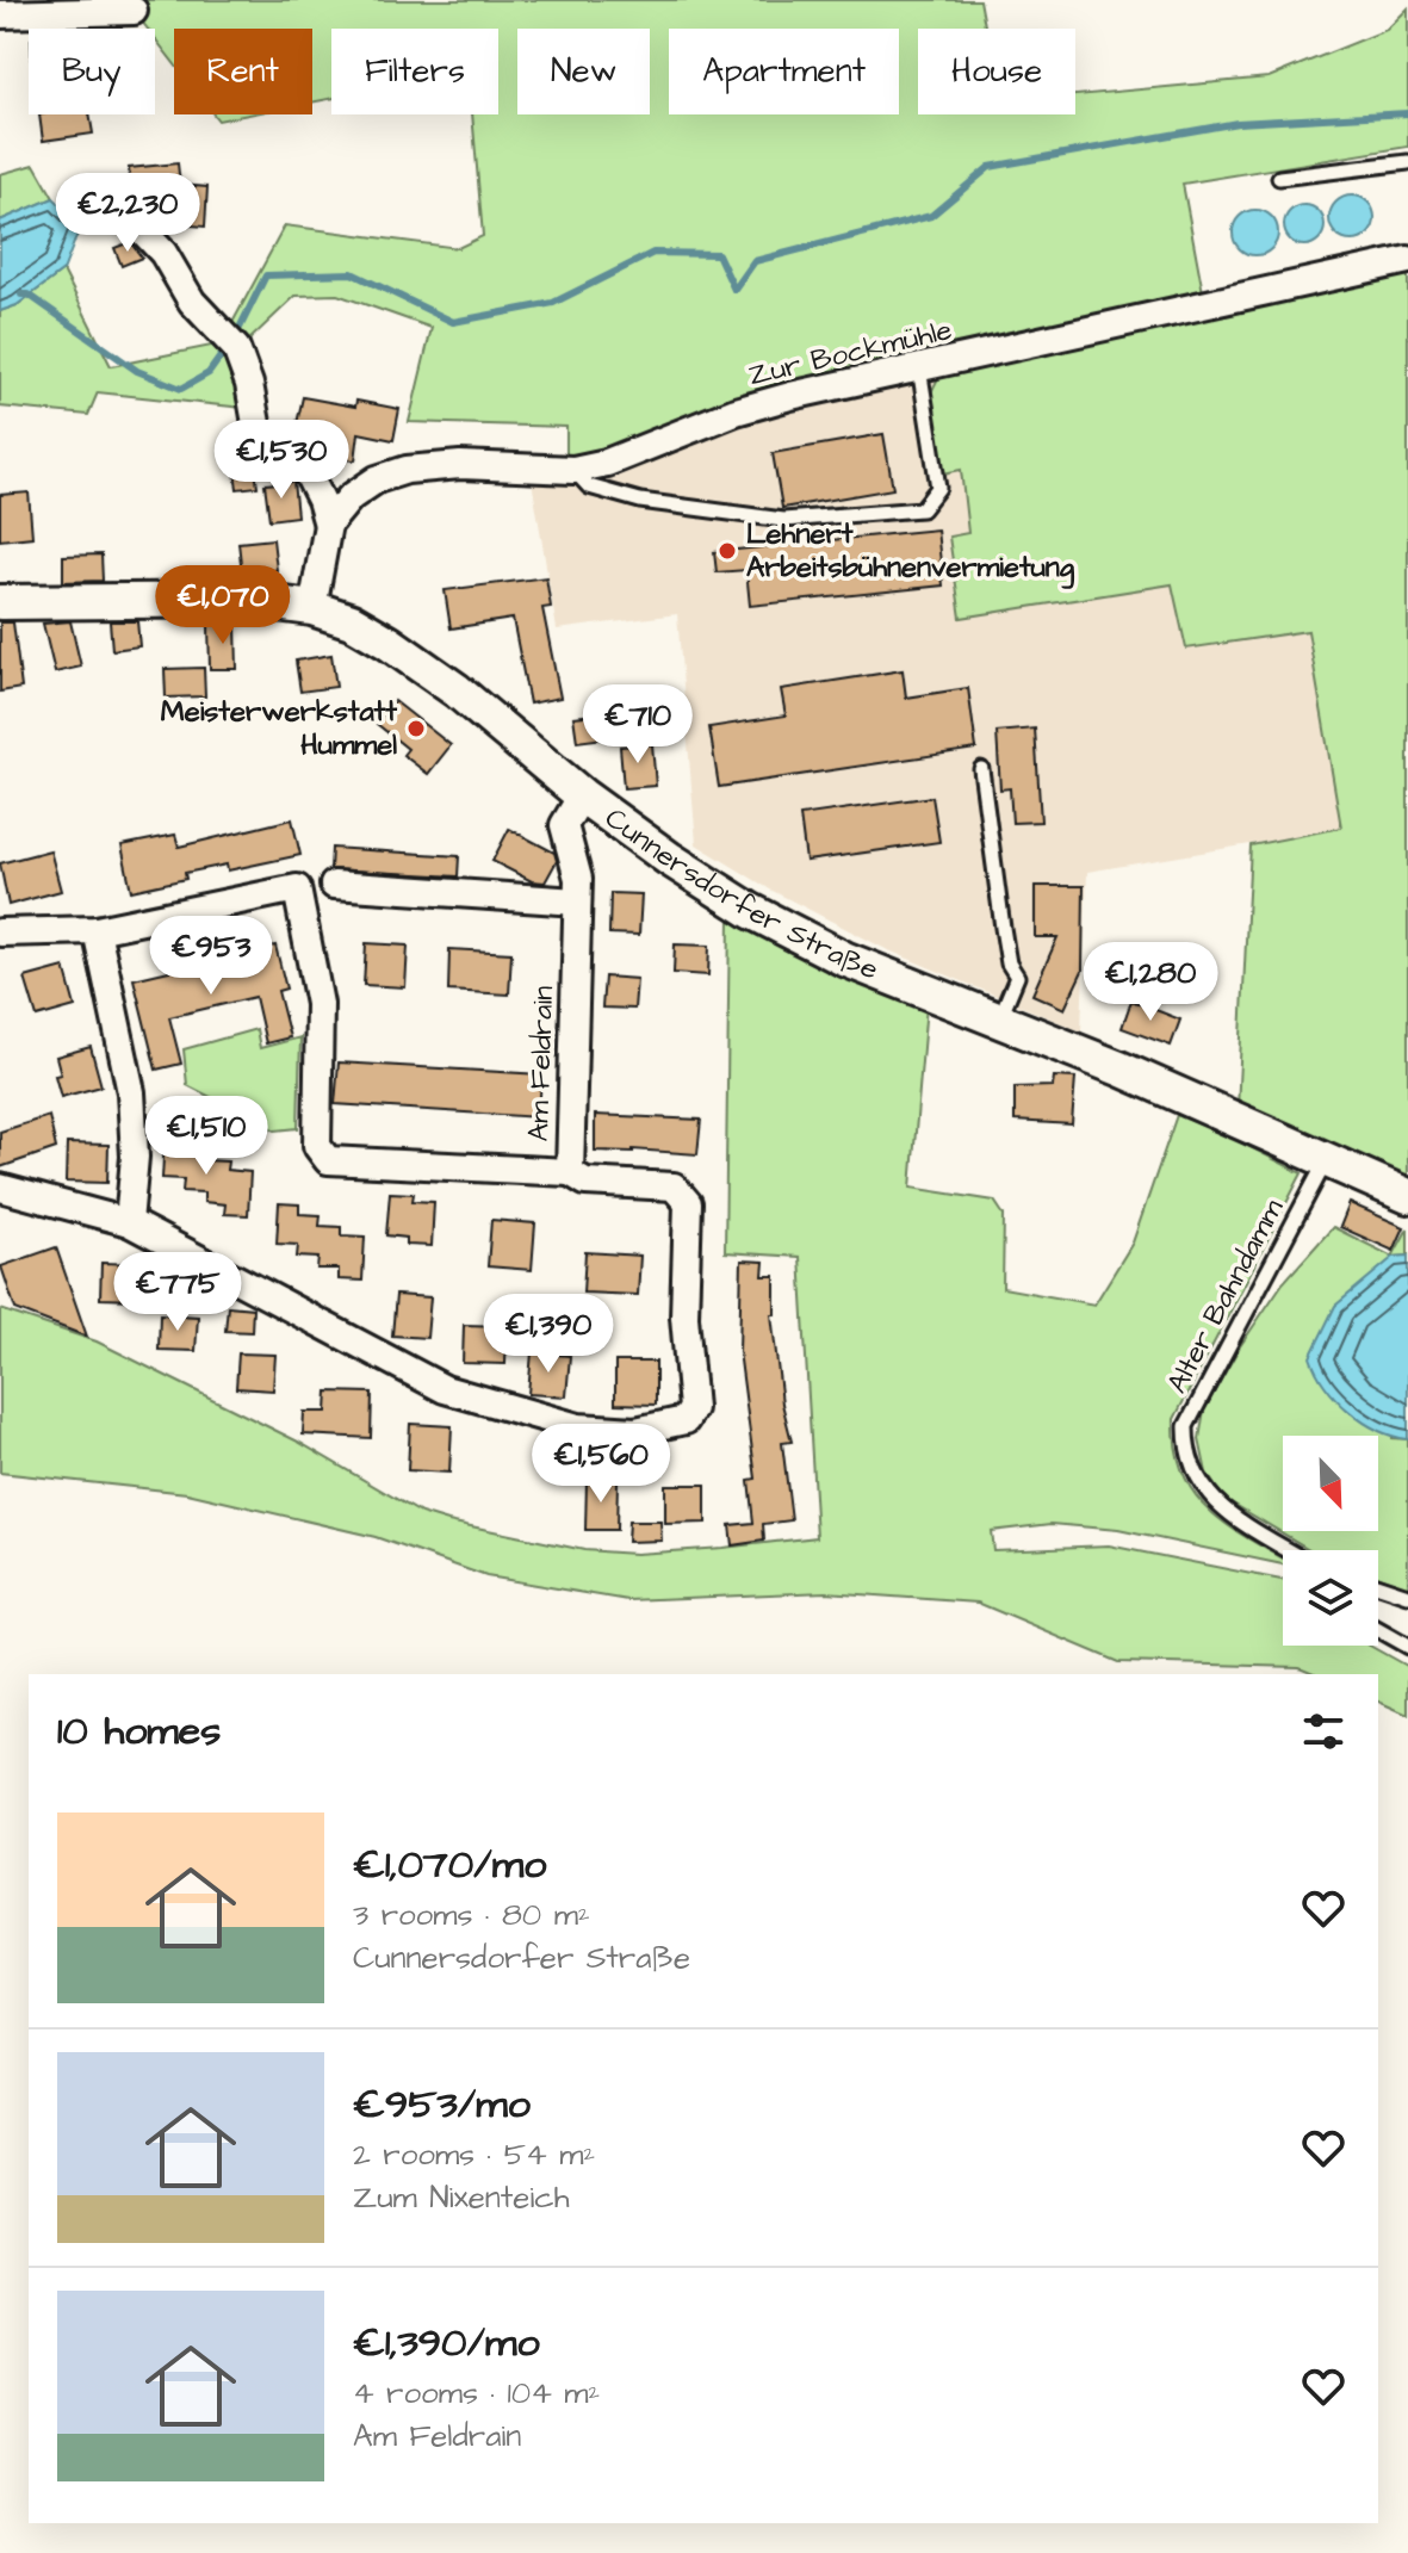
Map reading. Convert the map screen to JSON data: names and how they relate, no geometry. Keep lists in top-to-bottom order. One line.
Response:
{"streets":{"street":["Zur Bockmühle","Cunnersdorfer Straße","Am Feldrain"],"lane":["Alter Bahndamm"]},"crossings":[["Cunnersdorfer Straße","Am Feldrain"],["Cunnersdorfer Straße","Alter Bahndamm"]],"places":["Lehnert Arbeitsbühnenvermietung","Meisterwerkstatt Hummel"],"north":"bottom right","page":{"chip":["Buy","Rent","Filters","New","Apartment","House"],"price":["€2,230","€1,530","€1,070","€710","€953","€1,280","€1,510","€775","€1,390","€1,560"],"heading":"10 homes","list":[{"name":"€1,070/mo","note":"3 rooms · 80 m² · Cunnersdorfer Straße"},{"name":"€953/mo","note":"2 rooms · 54 m² · Zum Nixenteich"},{"name":"€1,390/mo","note":"4 rooms · 104 m² · Am Feldrain"}]}}
